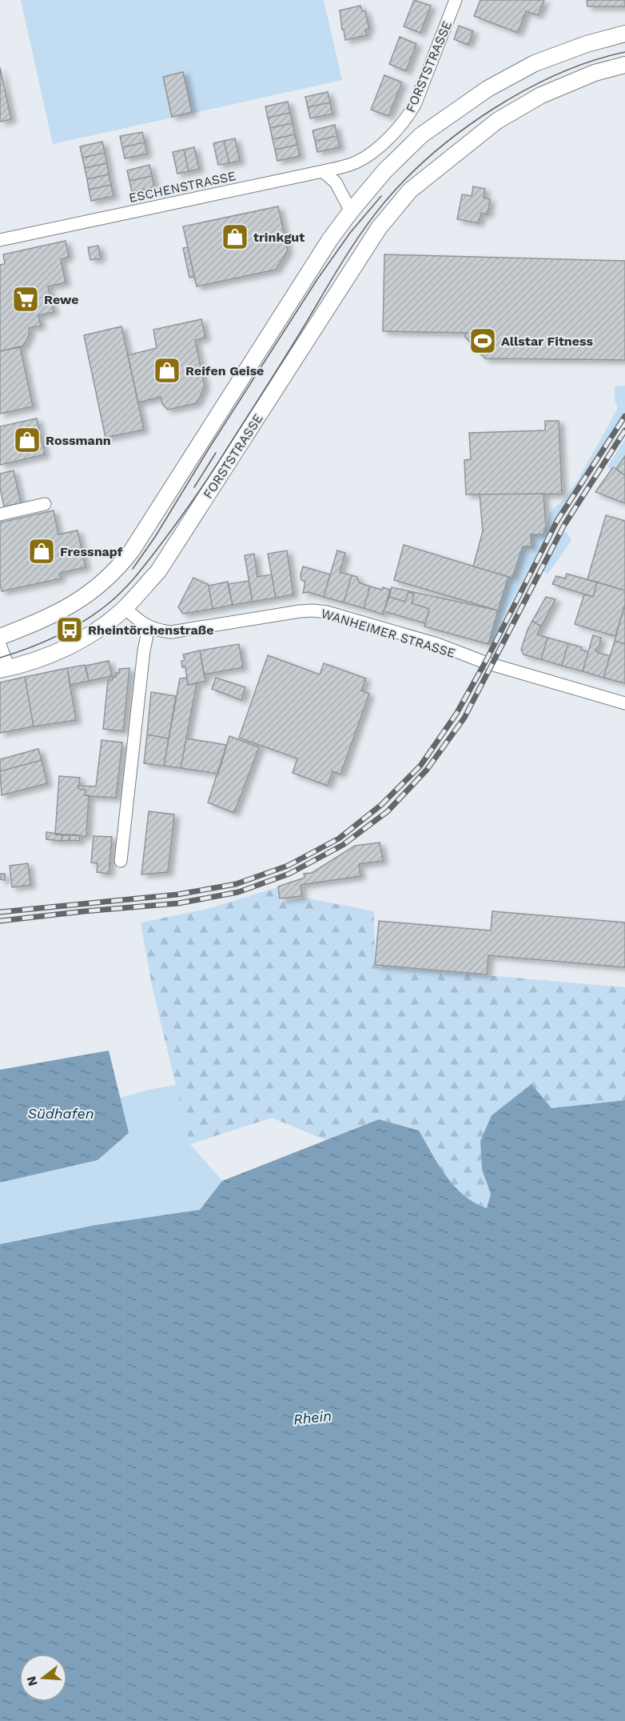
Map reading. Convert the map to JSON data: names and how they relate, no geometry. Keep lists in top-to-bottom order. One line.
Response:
{"streets":{"street":["FORSTSTRASSE","ESCHENSTRASSE","WANHEIMER STRASSE"]},"crossings":[["FORSTSTRASSE","ESCHENSTRASSE"],["FORSTSTRASSE","WANHEIMER STRASSE"]],"water":["Südhafen","Rhein"],"places":{"shop":["trinkgut","Reifen Geise","Rossmann","Fressnapf"],"supermarket":["Rewe"],"sports":["Allstar Fitness"],"bus stop":["Rheintörchenstraße"]},"north":"left"}
